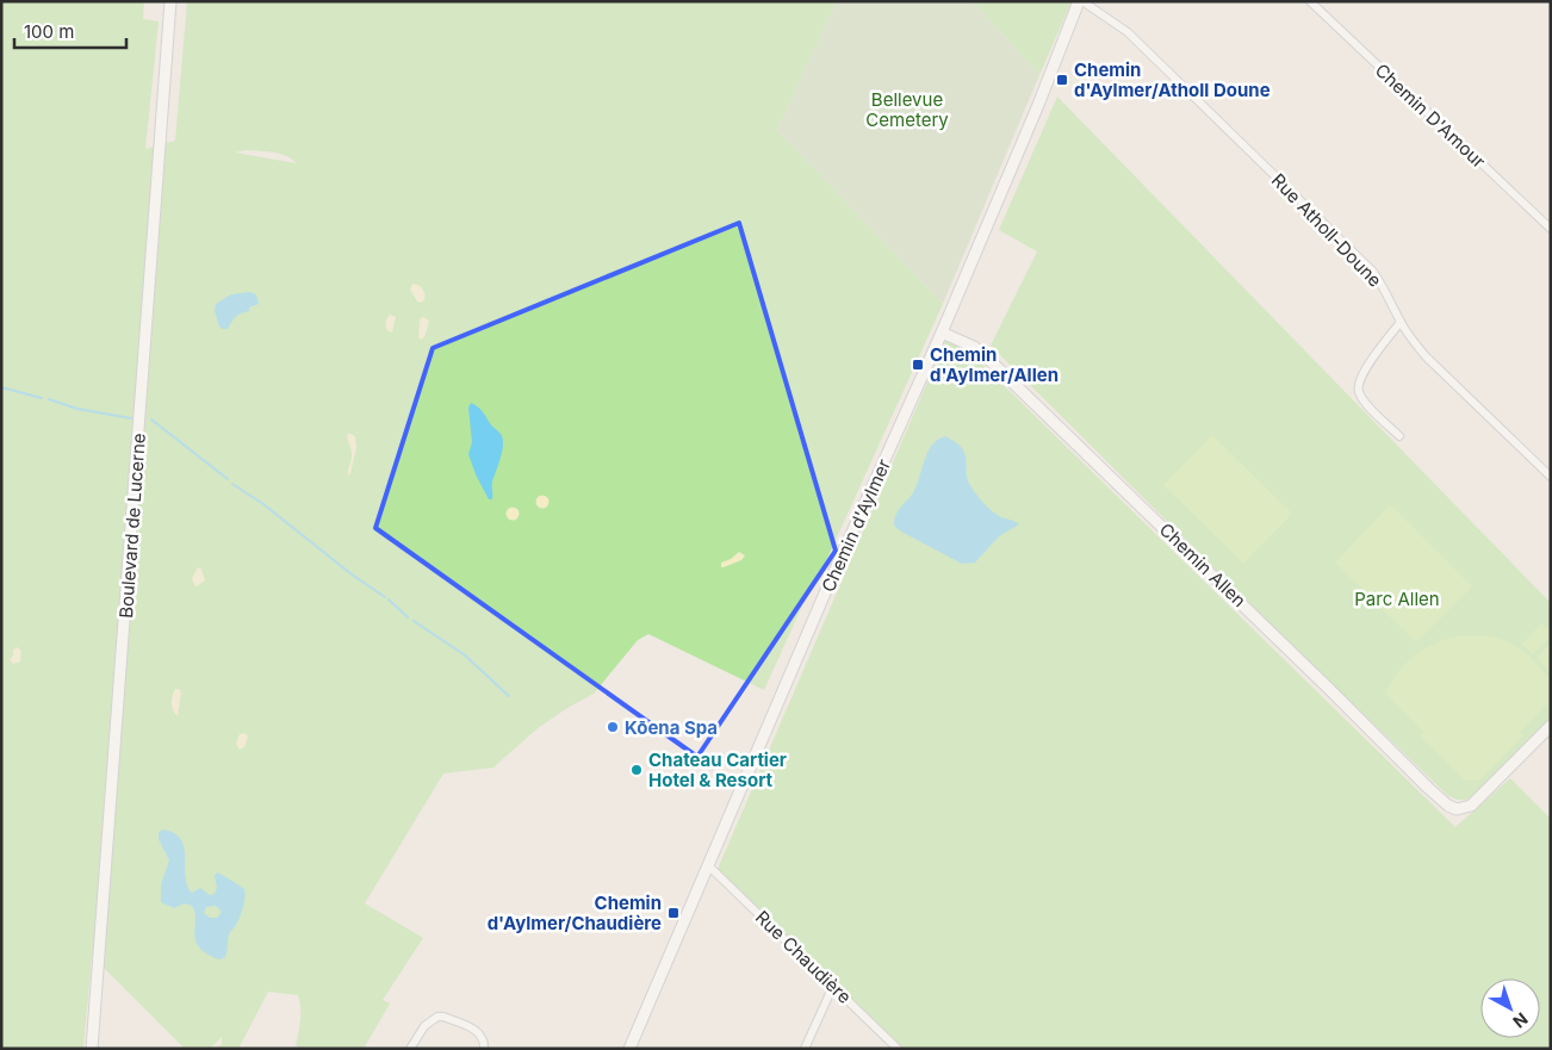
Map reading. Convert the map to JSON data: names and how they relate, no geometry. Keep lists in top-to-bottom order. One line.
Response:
{"streets":{"main road":["Boulevard de Lucerne","Chemin d'Aylmer","Chemin Allen"],"street":["Chemin D'Amour","Rue Atholl-Doune","Rue Chaudière"]},"crossings":[["Rue Atholl-Doune","Chemin d'Aylmer"],["Chemin d'Aylmer","Chemin Allen"],["Chemin d'Aylmer","Rue Chaudière"]],"parks":["Bellevue Cemetery","Parc Allen"],"places":{"transit":["Chemin d'Aylmer/Atholl Doune","Chemin d'Aylmer/Allen","Chemin d'Aylmer/Chaudière"],"other":["Kōena Spa","Chateau Cartier Hotel & Resort"]},"scale_bar":"100 m","north":"bottom right"}
